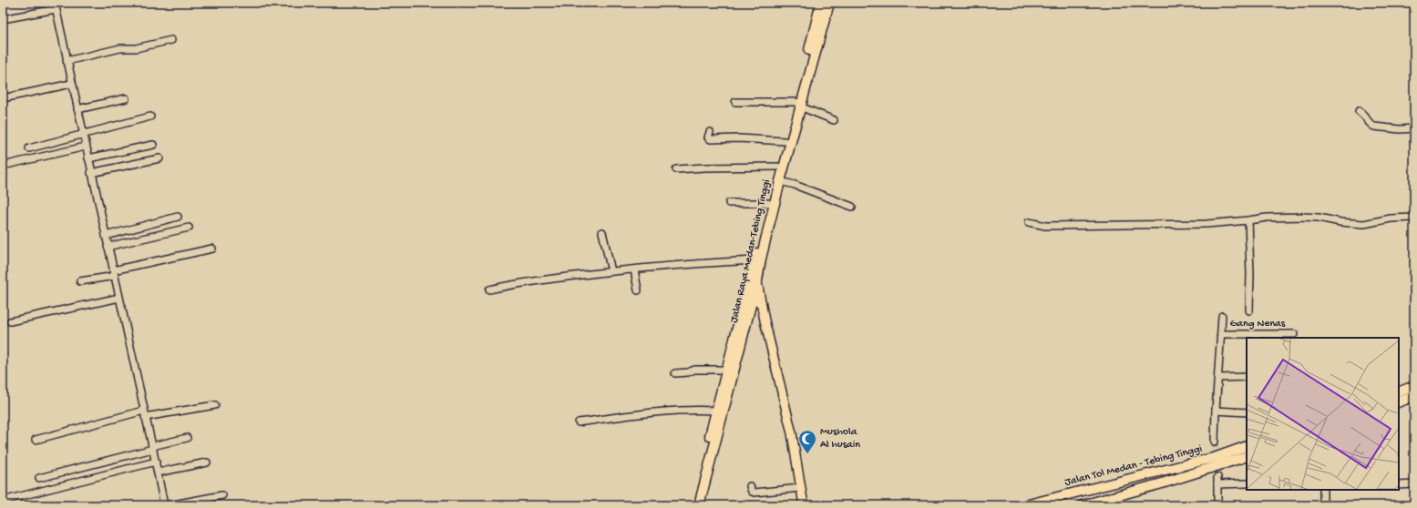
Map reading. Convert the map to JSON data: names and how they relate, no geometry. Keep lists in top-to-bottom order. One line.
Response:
{"streets":{"highway":["Jalan Raya Medan-Tebing Tinggi","Jalan Tol Medan - Tebing Tinggi"],"street":["Gang Nenas"]},"places":{"mosque":["Mushola Al husain"]}}
